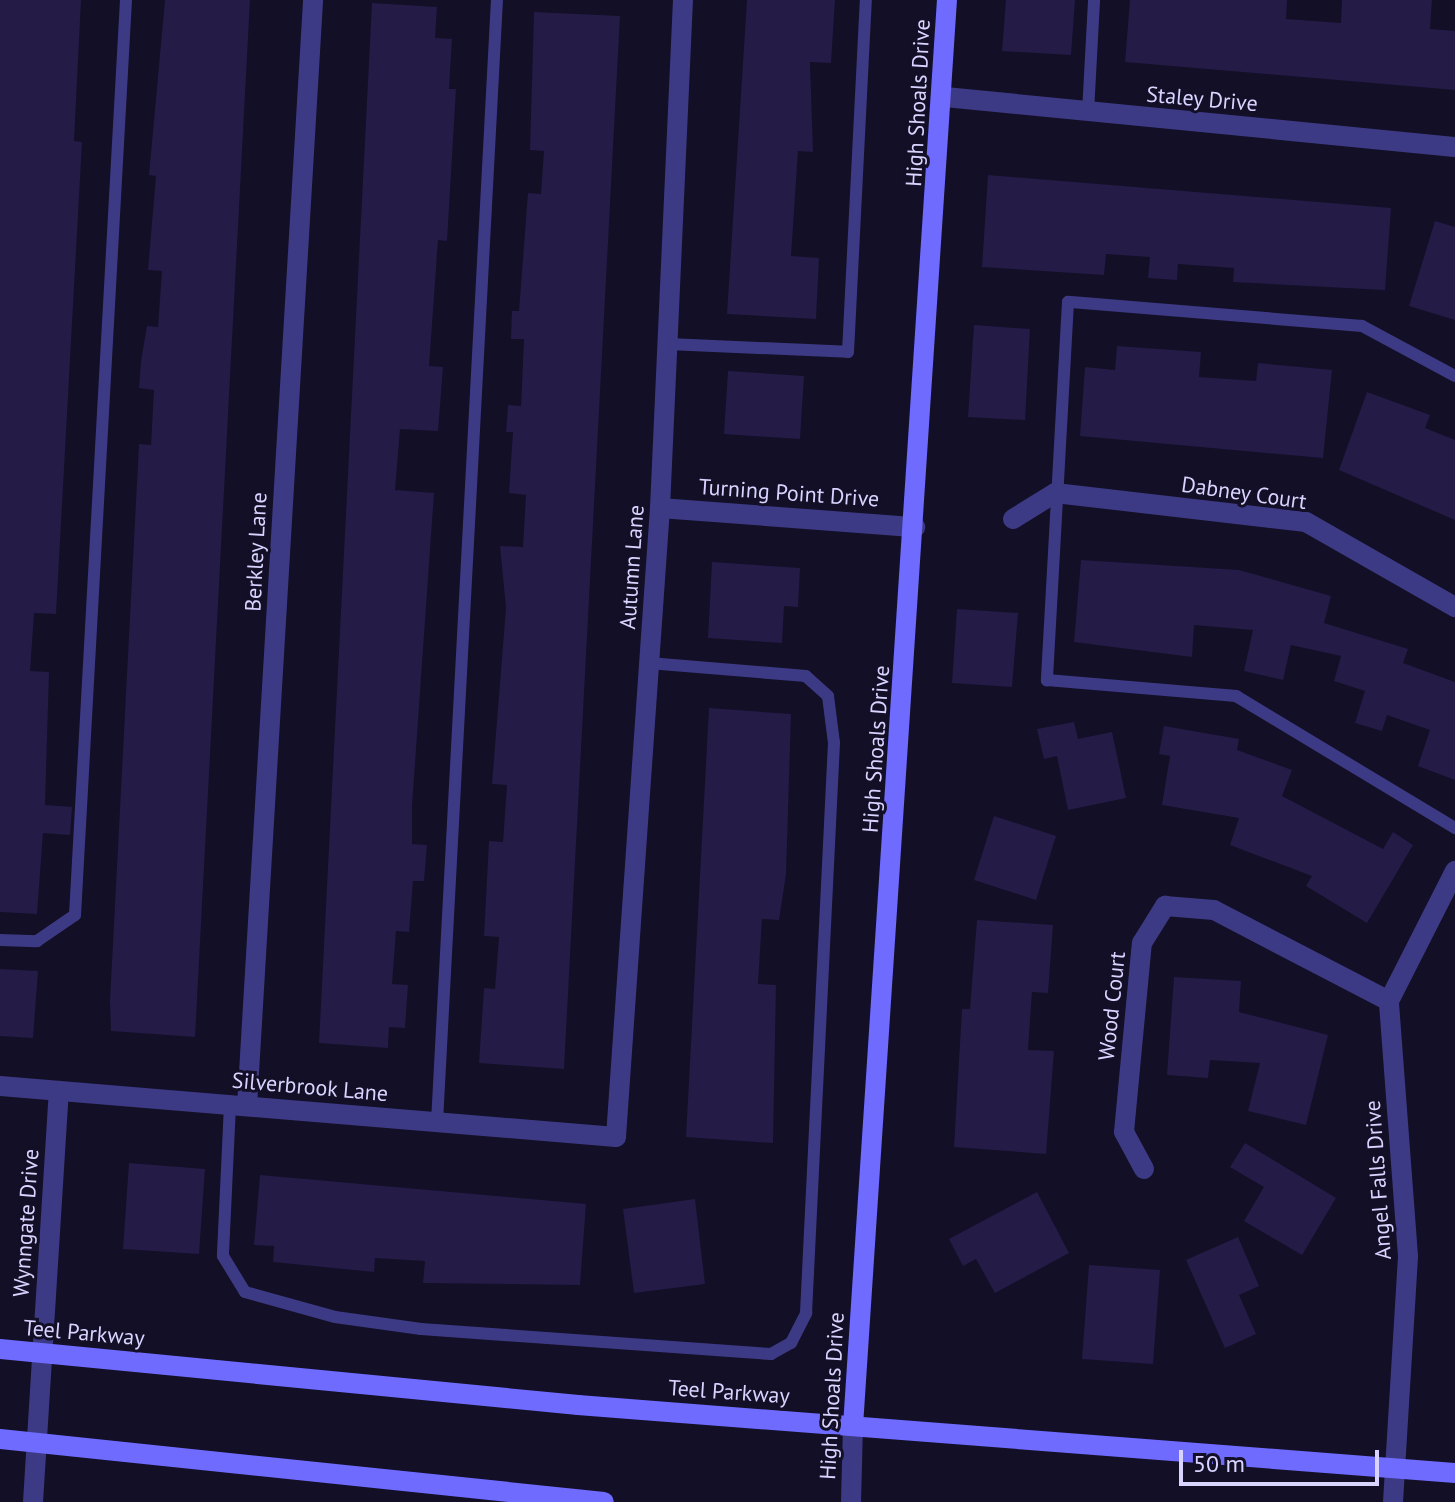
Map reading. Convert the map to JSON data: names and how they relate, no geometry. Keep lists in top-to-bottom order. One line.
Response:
{"streets":{"main road":["High Shoals Drive","Teel Parkway"],"street":["Staley Drive","Turning Point Drive","Dabney Court","Berkley Lane","Autumn Lane","Wood Court","Silverbrook Lane","Angel Falls Drive","Wynngate Drive"]},"crossings":[["Staley Drive","High Shoals Drive"],["High Shoals Drive","Turning Point Drive"],["High Shoals Drive","Teel Parkway"],["Turning Point Drive","Autumn Lane"],["Berkley Lane","Silverbrook Lane"],["Autumn Lane","Silverbrook Lane"],["Wood Court","Angel Falls Drive"],["Silverbrook Lane","Wynngate Drive"],["Angel Falls Drive","Teel Parkway"],["Wynngate Drive","Teel Parkway"]],"scale_bar":"50 m"}
